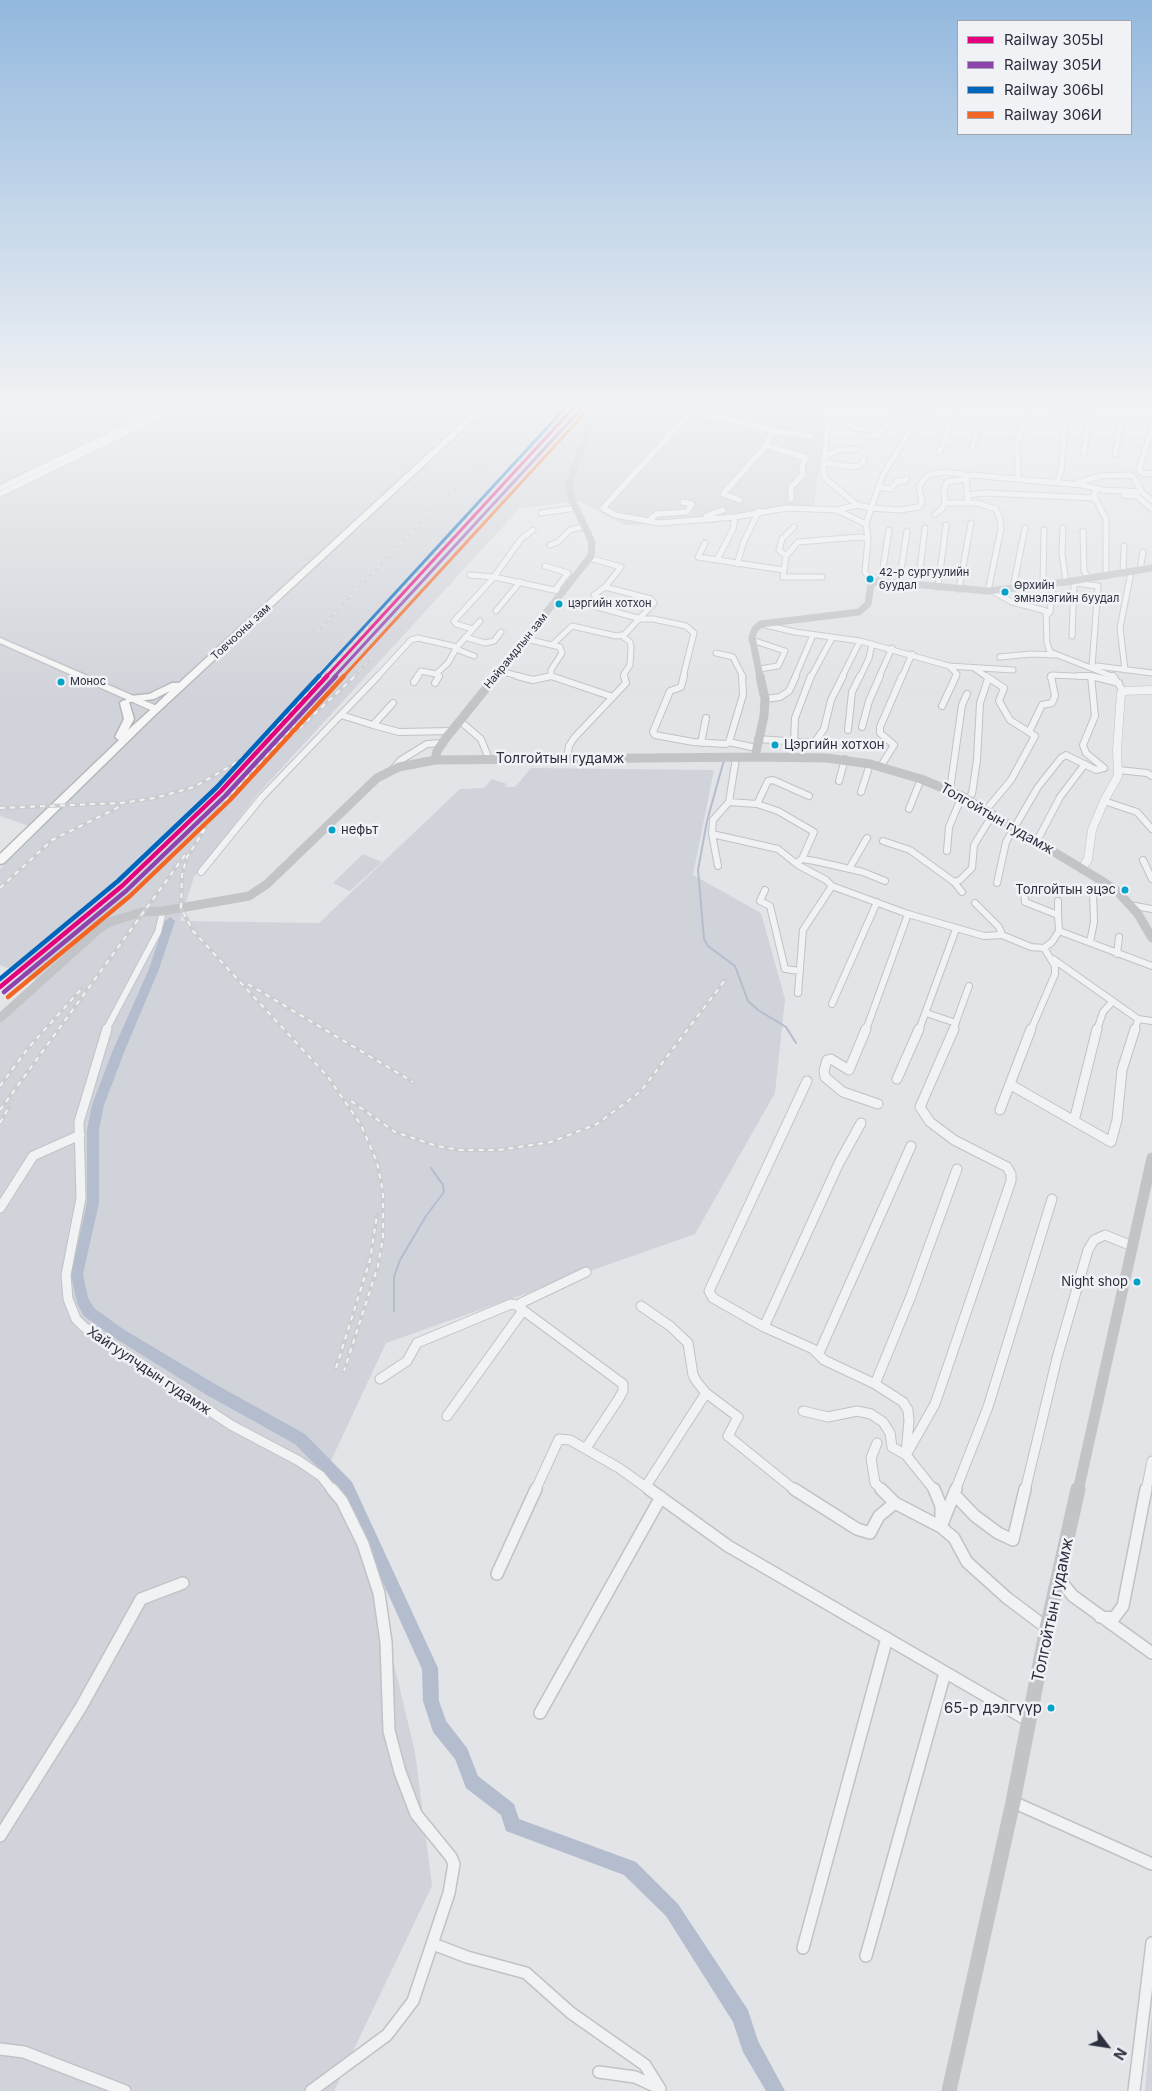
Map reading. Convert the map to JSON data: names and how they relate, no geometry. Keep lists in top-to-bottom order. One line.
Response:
{"streets":{"highway":["Товчооны зам"],"main road":["Найрамдлын зам","Толгойтын гудамж"],"street":["Хайгуулчдын гудамж"]},"crossings":[["Найрамдлын зам","Толгойтын гудамж"],["Толгойтын гудамж","Хайгуулчдын гудамж"]],"places":["42-р сургуулийн буудал","Өрхийн эмнэлэгийн буудал","цэргийн хотхон","Монос","Цэргийн хотхон","нефьт","Толгойтын эцэс","Night shop","65-р дэлгүүр"],"lines":["rail line 305Ы","rail line 305И","rail line 306Ы","rail line 306И"],"legend":["Railway 305Ы","Railway 305И","Railway 306Ы","Railway 306И"],"north":"bottom right"}
